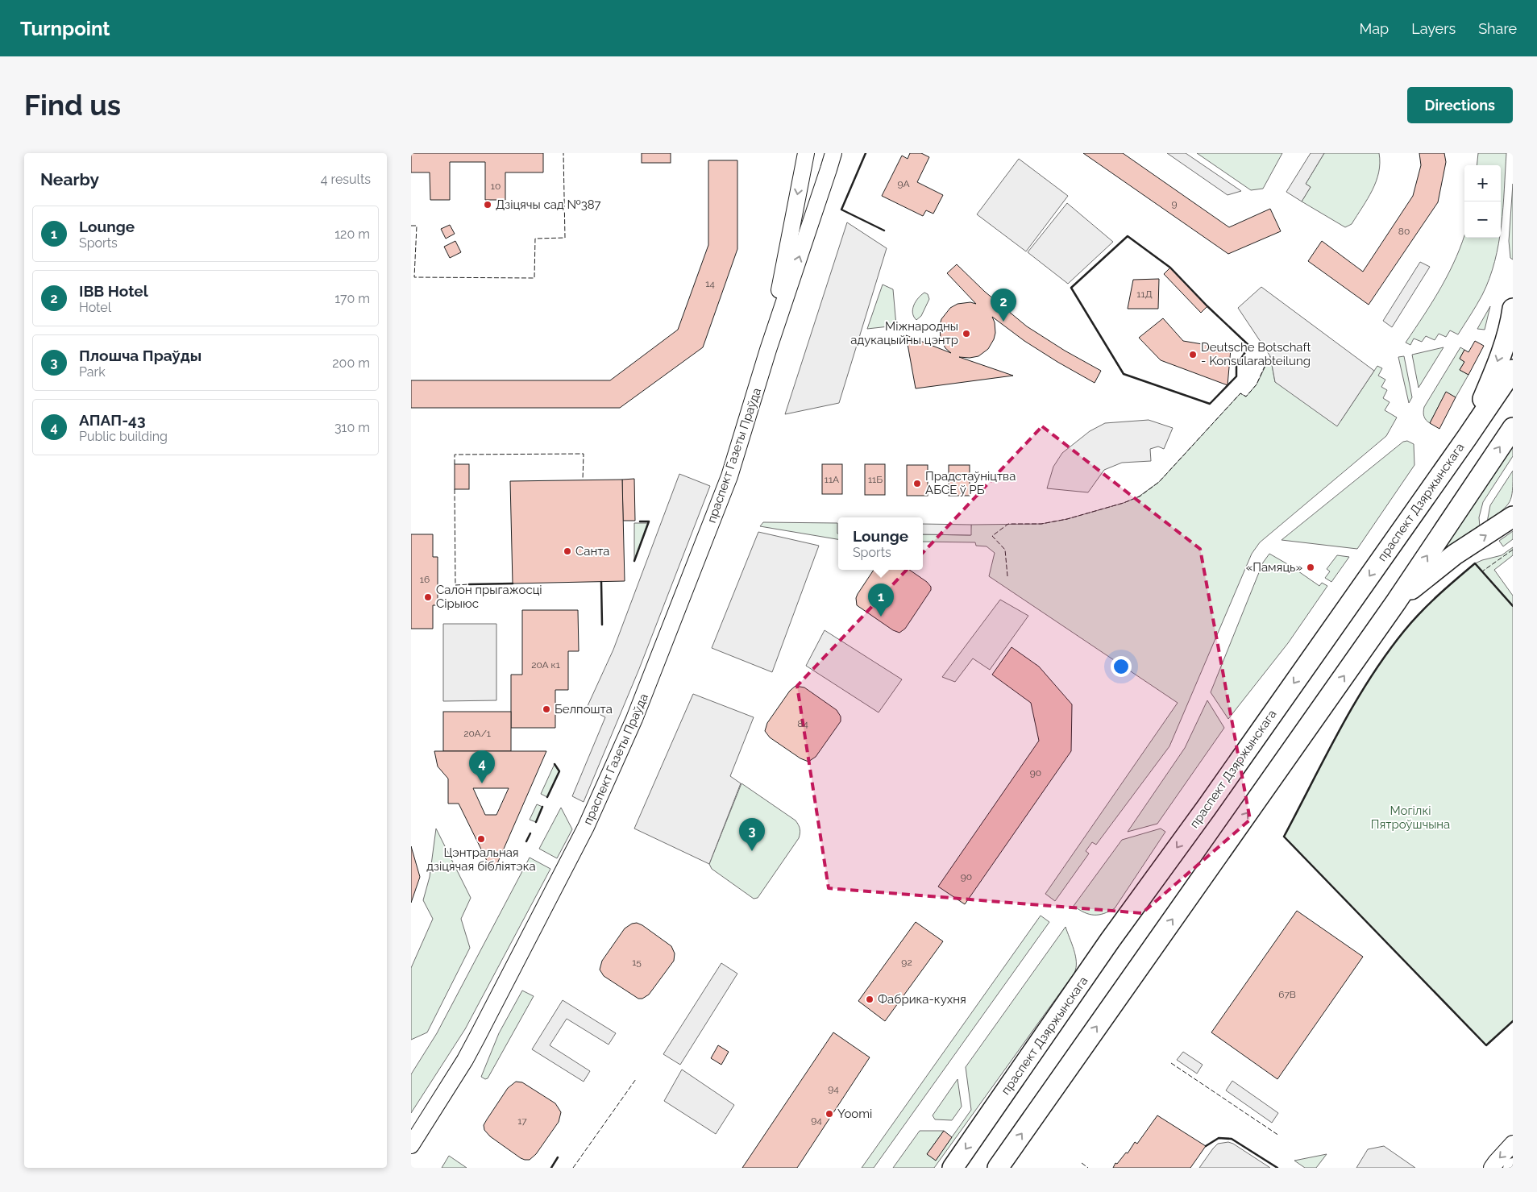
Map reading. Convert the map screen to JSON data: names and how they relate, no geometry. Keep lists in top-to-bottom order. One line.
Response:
{"streets":{"main road":["праспект Дзяржынскага"],"street":["праспект Газеты Праўда"]},"parks":["Могілкі Пятроўшчына"],"places":["Дзіцячы сад №387","Міжнародны адукацыйны цэнтр","Deutsche Botschaft - Konsularabteilung","Прадстаўніцтва АБСЕ ў РБ","Санта","«Памяць»","Салон прыгажосці Сірыюс","Белпошта","Цэнтральная дзіцячая бібліятэка","Фабрика-кухня","Yoomi"],"house_numbers":["9А","10","9","80","14","11Д","11А","11Б","16","20А к1","84","20А/1","90","90","15","92","67В","94","94","17"],"page":{"header":"Turnpoint","nav":["Map","Layers","Share"],"buttons":"Directions","title":"Find us","heading":["Nearby","4 results"],"map_buttons":["+","−"],"list":[{"mark":"1","name":"Lounge","note":"Sports","value":"120 m"},{"mark":"2","name":"IBB Hotel","note":"Hotel","value":"170 m"},{"mark":"3","name":"Плошча Праўды","note":"Park","value":"200 m"},{"mark":"4","name":"АПАП-43","note":"Public building","value":"310 m"}],"pins":["2","1","4","3"],"popup":["Lounge","Sports"]}}
